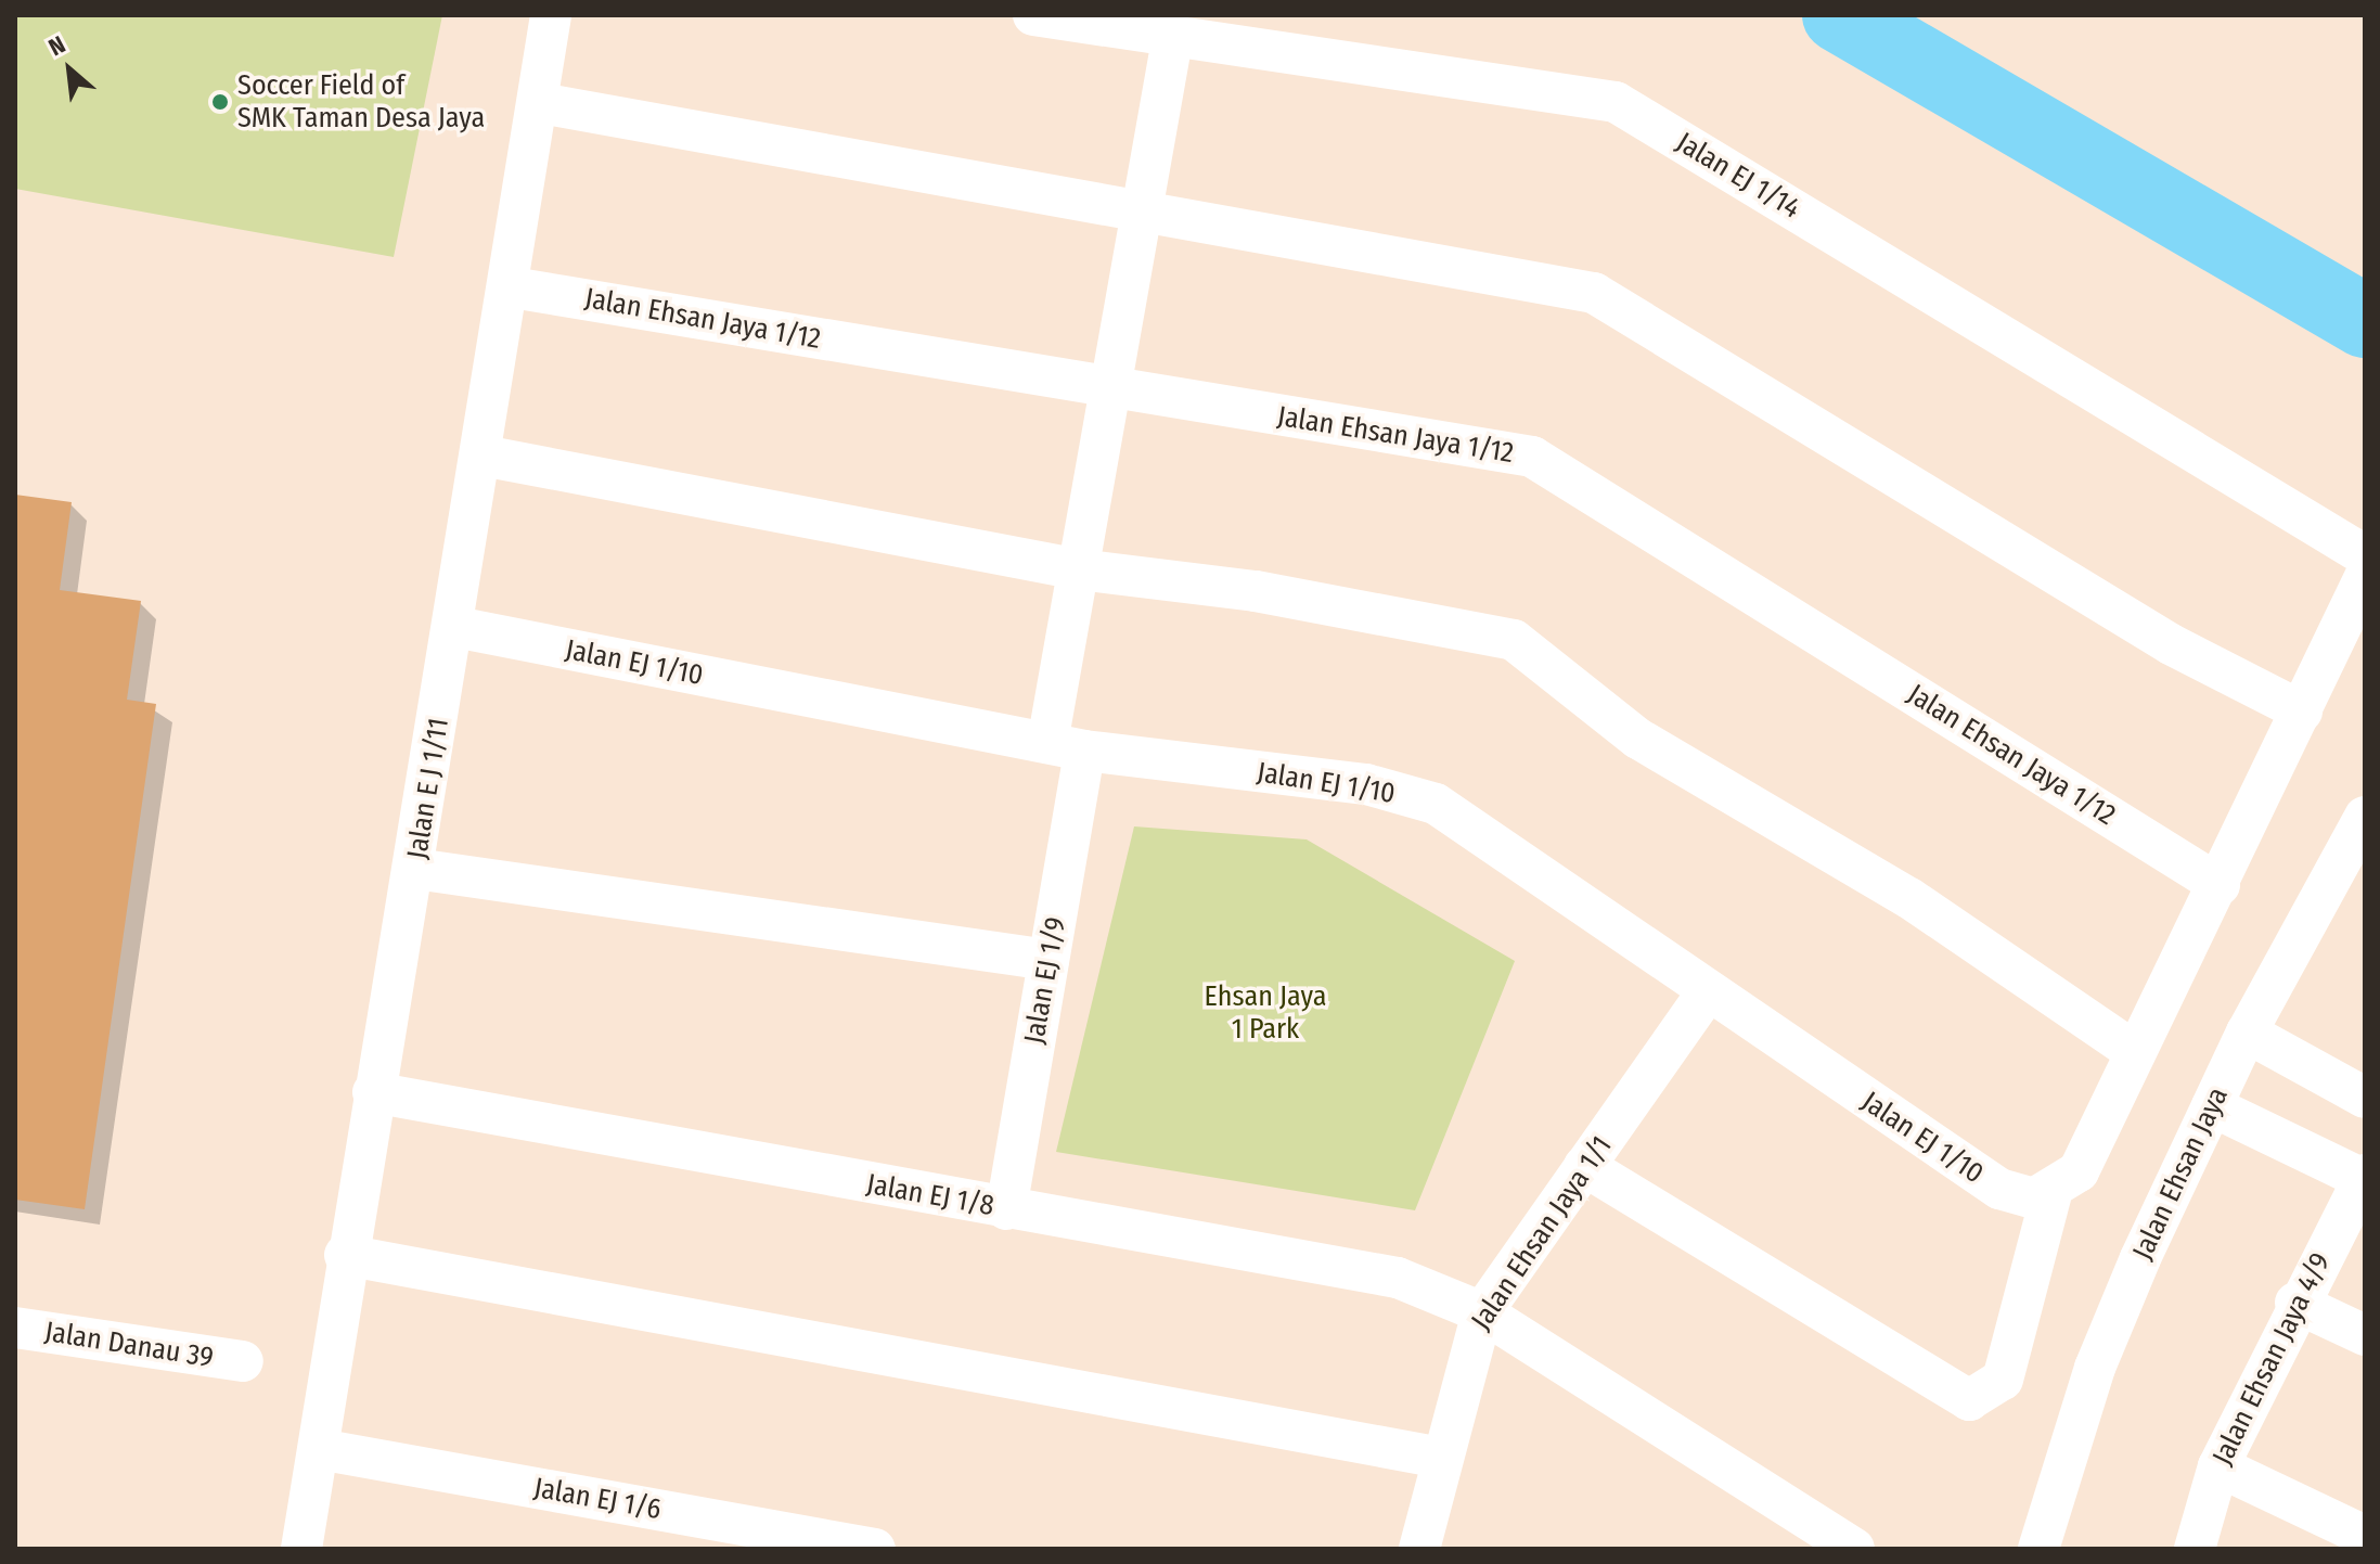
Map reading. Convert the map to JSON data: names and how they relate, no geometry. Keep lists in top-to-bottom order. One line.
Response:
{"streets":{"street":["Jalan EJ 1/14","Jalan Ehsan Jaya 1/12","Jalan EJ 1/10","Jalan E J 1/11","Jalan EJ 1/9","Jalan Ehsan Jaya","Jalan EJ 1/8","Jalan Ehsan Jaya 1/1","Jalan Danau 39","Jalan Ehsan Jaya 4/9","Jalan EJ 1/6"]},"crossings":[["Jalan EJ 1/14","Jalan EJ 1/9"],["Jalan Ehsan Jaya 1/12","Jalan E J 1/11"],["Jalan Ehsan Jaya 1/12","Jalan EJ 1/9"],["Jalan EJ 1/10","Jalan E J 1/11"],["Jalan EJ 1/10","Jalan EJ 1/9"],["Jalan EJ 1/10","Jalan Ehsan Jaya 1/1"],["Jalan E J 1/11","Jalan EJ 1/8"],["Jalan E J 1/11","Jalan EJ 1/6"],["Jalan EJ 1/9","Jalan EJ 1/8"],["Jalan EJ 1/8","Jalan Ehsan Jaya 1/1"]],"parks":["Ehsan Jaya 1 Park"],"places":["Soccer Field of SMK Taman Desa Jaya"],"north":"top left"}
